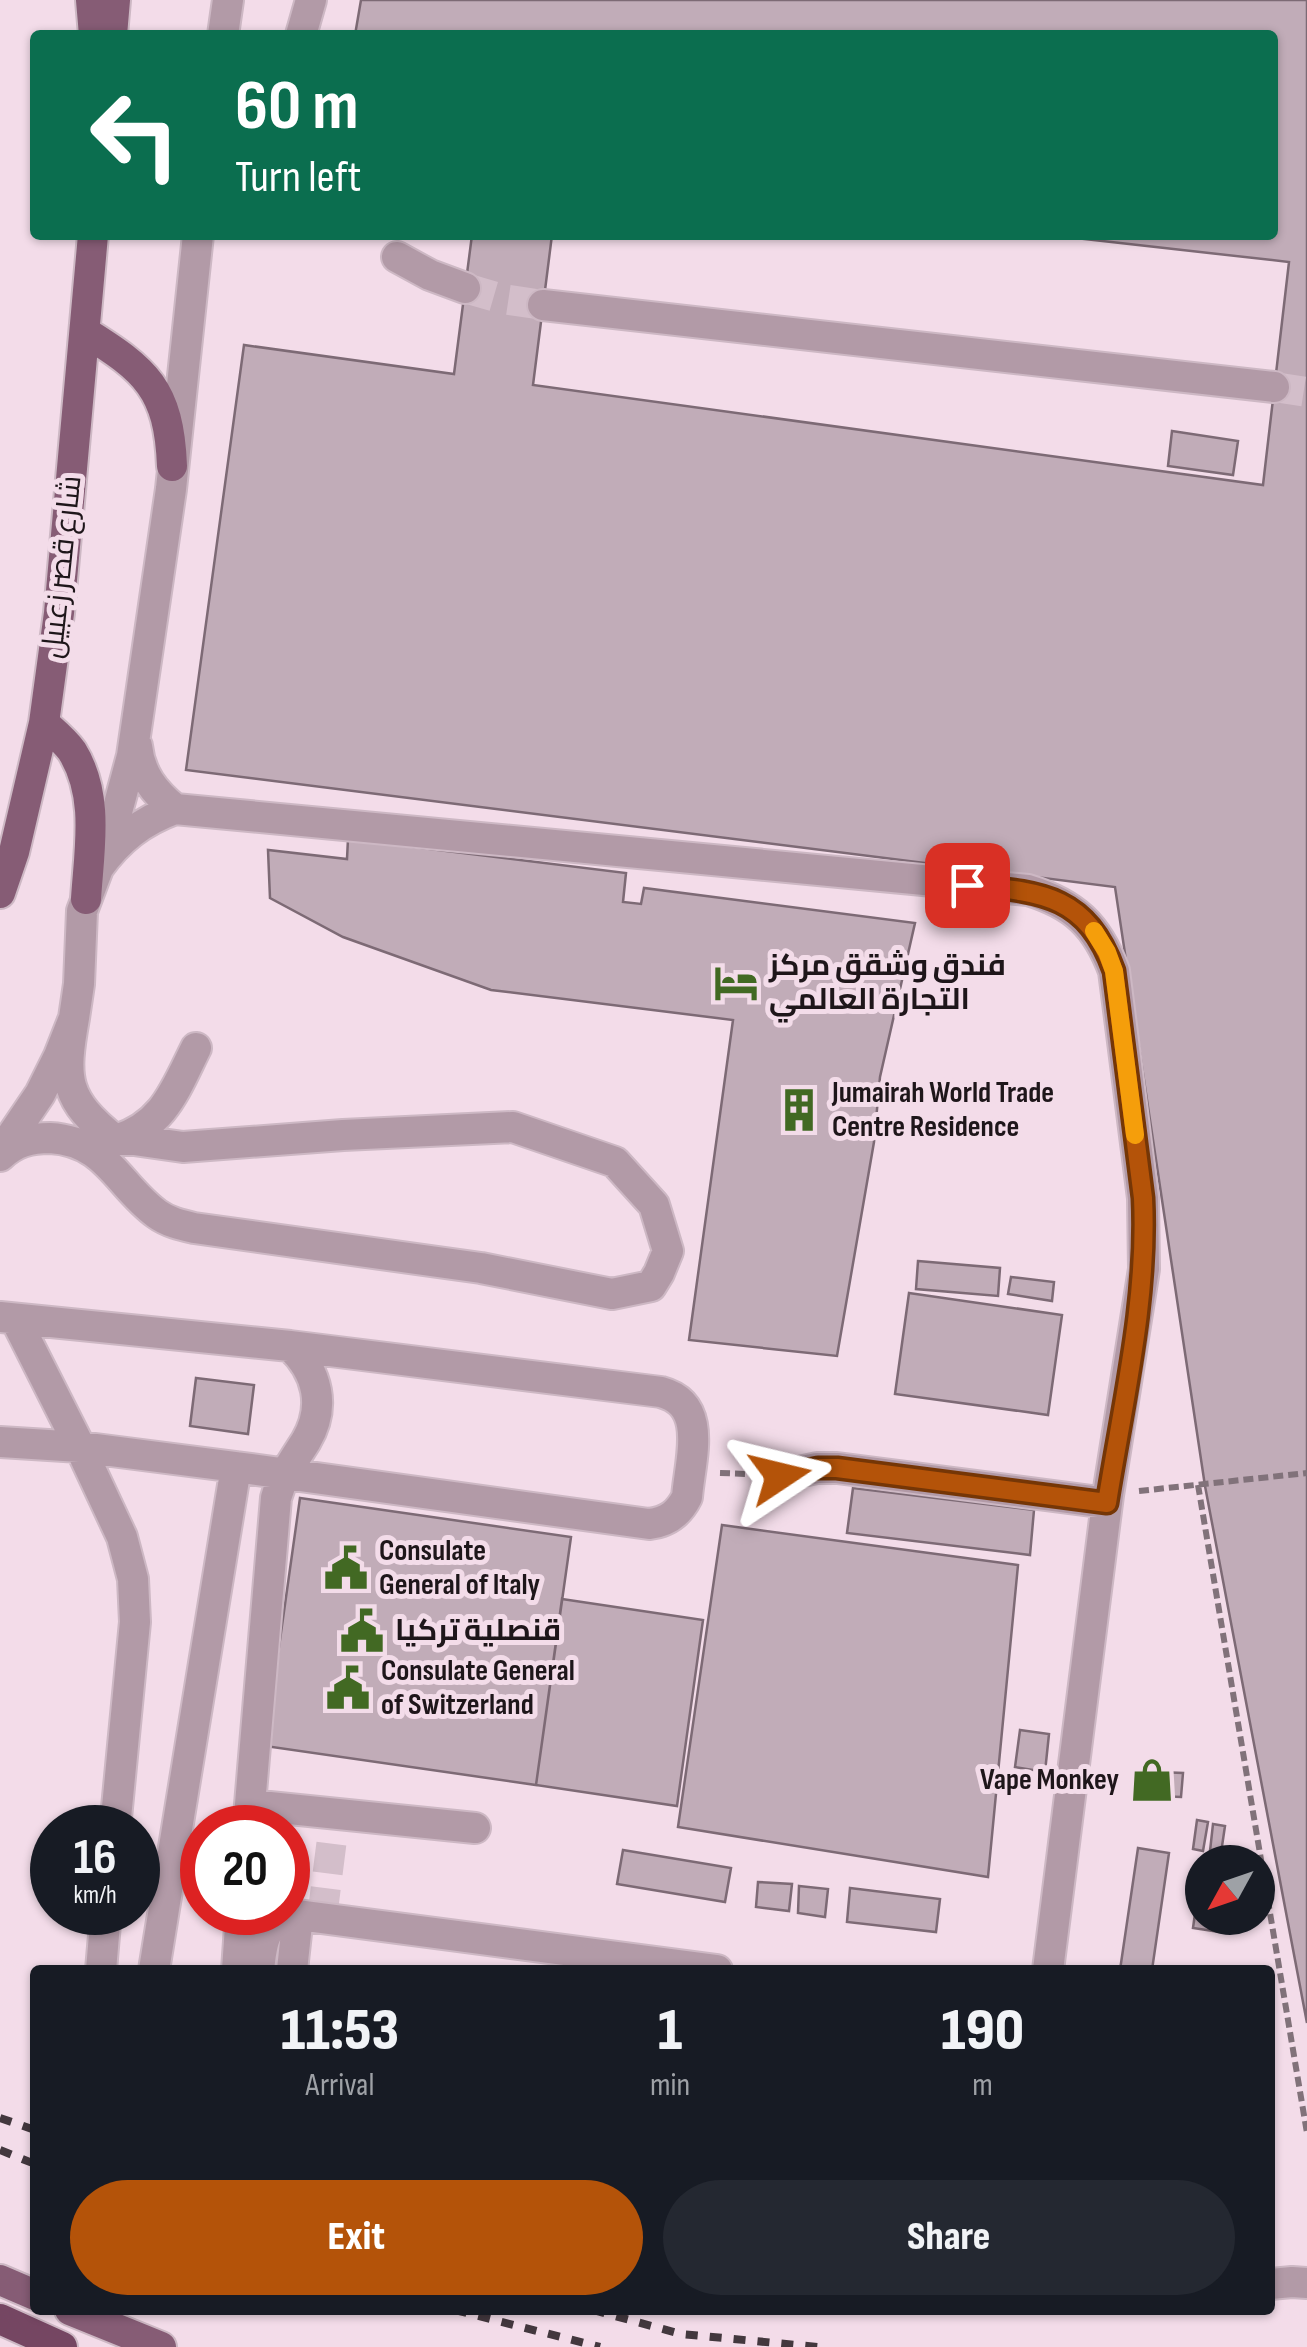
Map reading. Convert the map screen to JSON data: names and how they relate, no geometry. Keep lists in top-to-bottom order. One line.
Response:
{"streets":{"main road":["شارع قصر زعبيل"]},"places":{"hotel":["فندق وشقق مركز التجارة العالمي"],"building":["Jumairah World Trade Centre Residence"],"public building":["Consulate General of Italy","قنصلية تركيا","Consulate General of Switzerland"],"shop":["Vape Monkey"]},"north":"bottom left","page":{"turn":["60 m","Turn left"],"speed":"16 km/h","limit":"20","eta":["11:53","Arrival","1","min","190","m"],"buttons":["Exit","Share"]}}
